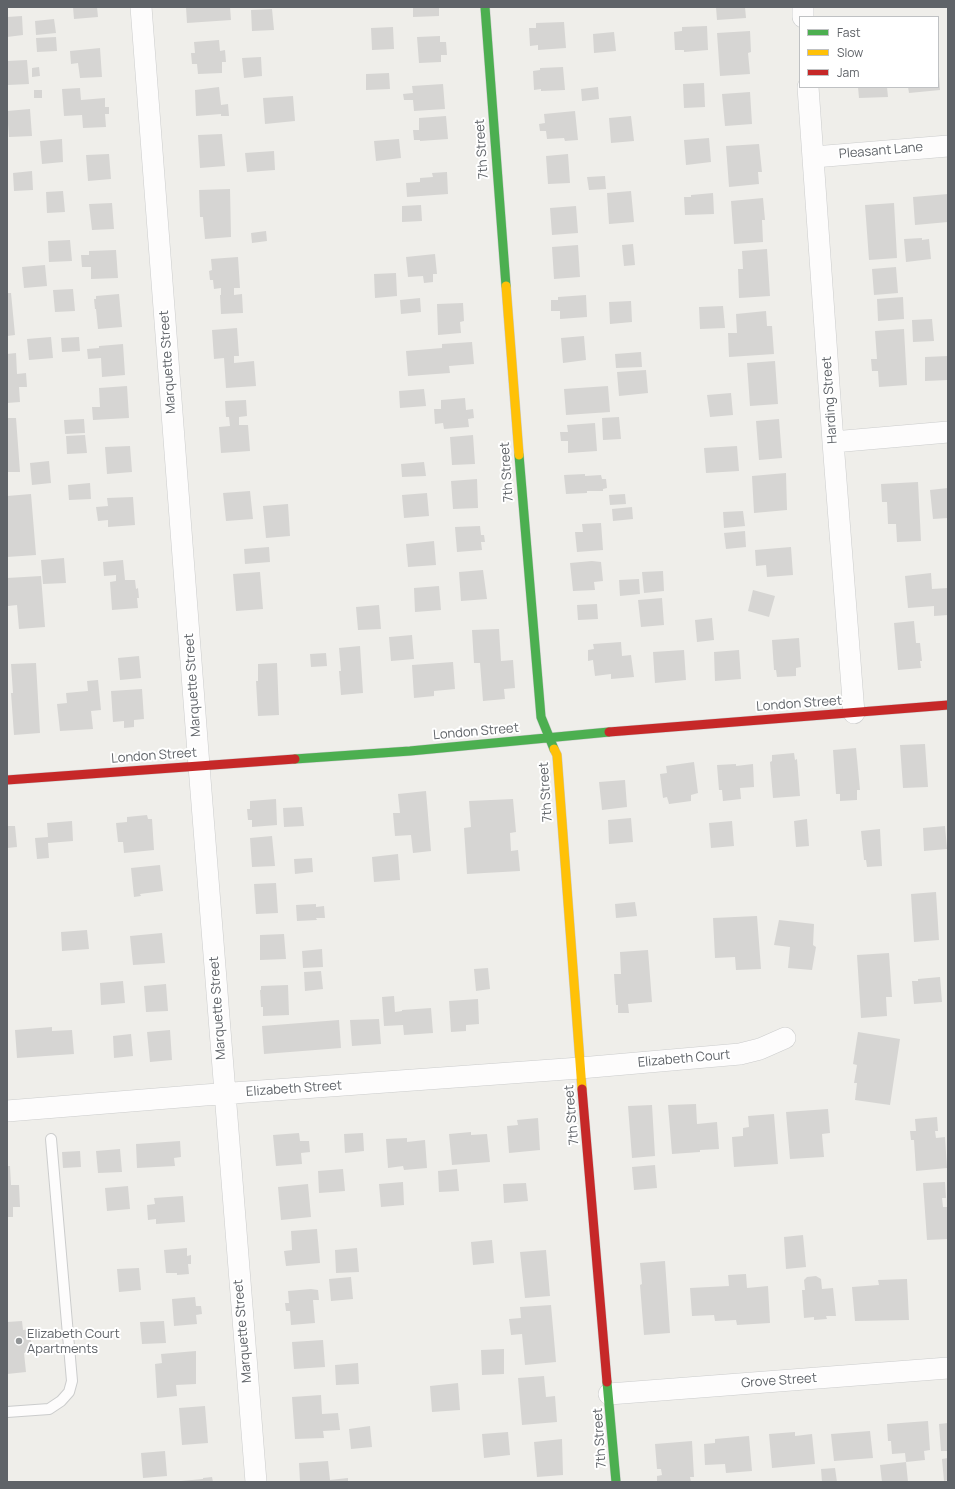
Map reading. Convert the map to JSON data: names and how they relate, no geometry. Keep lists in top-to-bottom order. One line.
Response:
{"streets":{"street":["7th Street","Pleasant Lane","Marquette Street","Harding Street","London Street","Elizabeth Court","Elizabeth Street","Grove Street"]},"crossings":[["7th Street","London Street"],["7th Street","Elizabeth Court"],["7th Street","Elizabeth Street"],["7th Street","Grove Street"],["Pleasant Lane","Harding Street"],["Marquette Street","London Street"],["Marquette Street","Elizabeth Street"],["Harding Street","London Street"],["Elizabeth Court","Elizabeth Street"]],"places":["Elizabeth Court Apartments"],"legend":["Fast","Slow","Jam"]}
